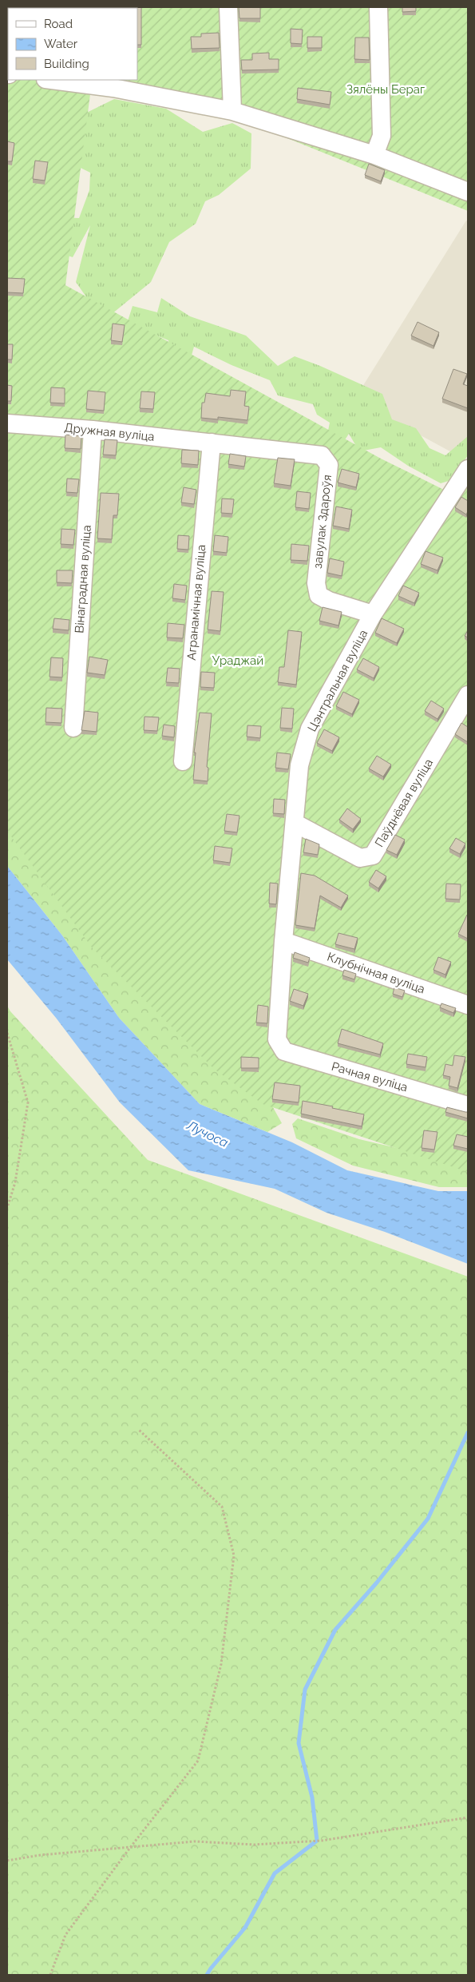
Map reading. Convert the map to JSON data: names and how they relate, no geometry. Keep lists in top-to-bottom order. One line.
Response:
{"streets":{"street":["Дружная вуліца","завулак Здароўя","Вінаградная вуліца","Агранамічная вуліца","Цэнтральная вуліца","Паўднёвая вуліца","Клубнічная вуліца","Рачная вуліца"]},"crossings":[["Дружная вуліца","завулак Здароўя"],["Дружная вуліца","Вінаградная вуліца"],["Дружная вуліца","Агранамічная вуліца"],["завулак Здароўя","Агранамічная вуліца"],["завулак Здароўя","Цэнтральная вуліца"],["Цэнтральная вуліца","Паўднёвая вуліца"],["Цэнтральная вуліца","Клубнічная вуліца"],["Цэнтральная вуліца","Рачная вуліца"]],"water":["Лучоса"],"parks":["Зялёны Бераг","Ураджай"],"legend":["Road","Water","Building"]}
